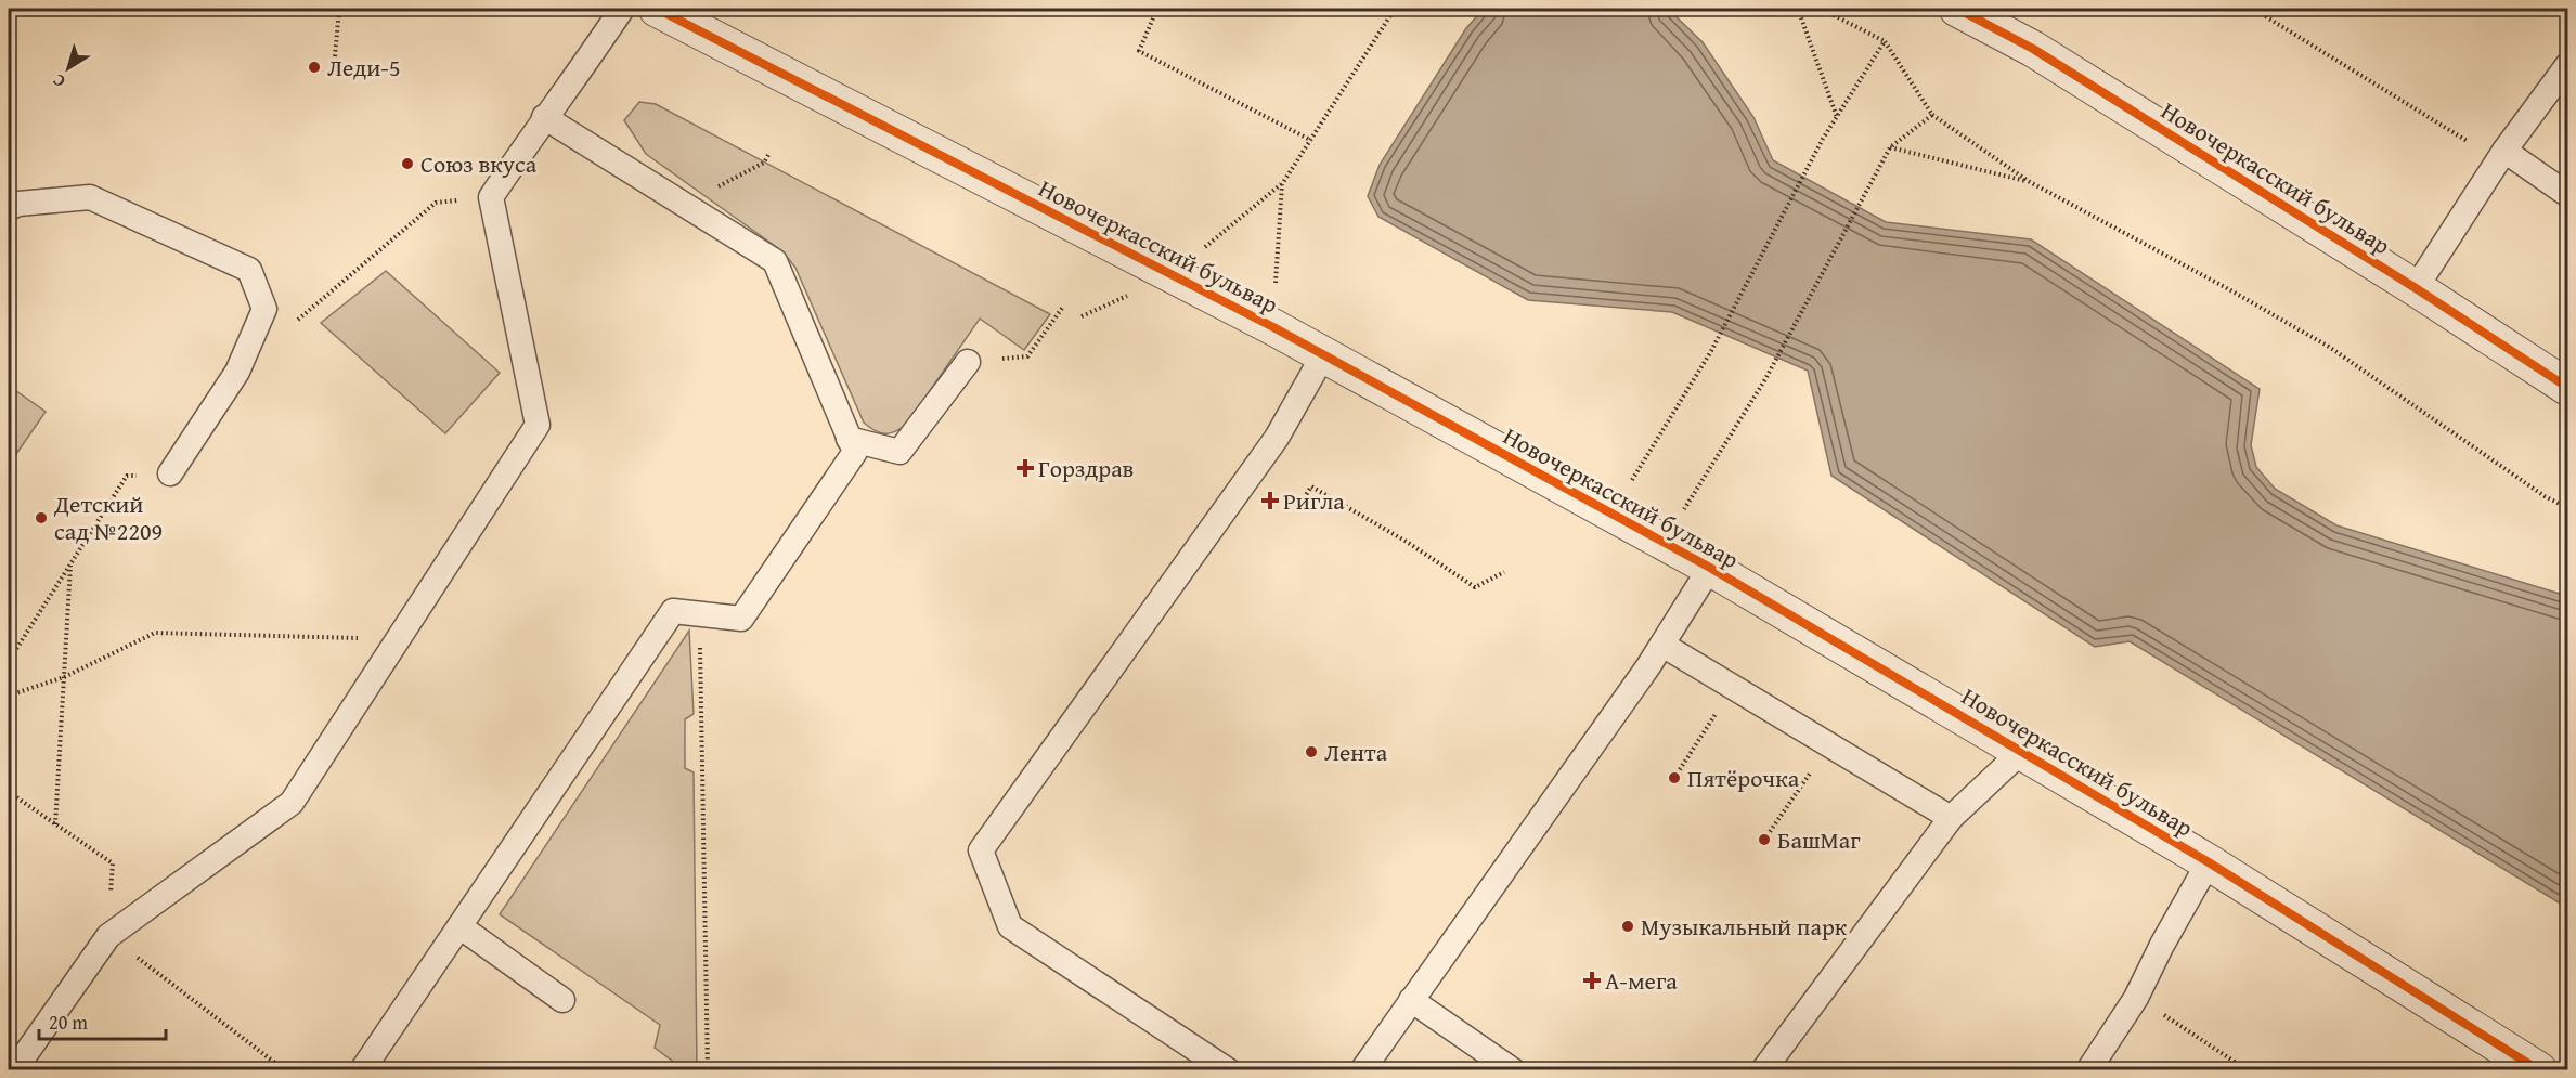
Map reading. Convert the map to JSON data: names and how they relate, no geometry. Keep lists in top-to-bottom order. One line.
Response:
{"streets":{"street":["Новочеркасский бульвар"]},"places":{"other":["Леди-5","Союз вкуса","Детский сад №2209","Лента","Пятёрочка","БашМаг","Музыкальный парк"],"health":["Горздрав","Ригла","А-мега"]},"scale_bar":"20 m","north":"bottom left"}
